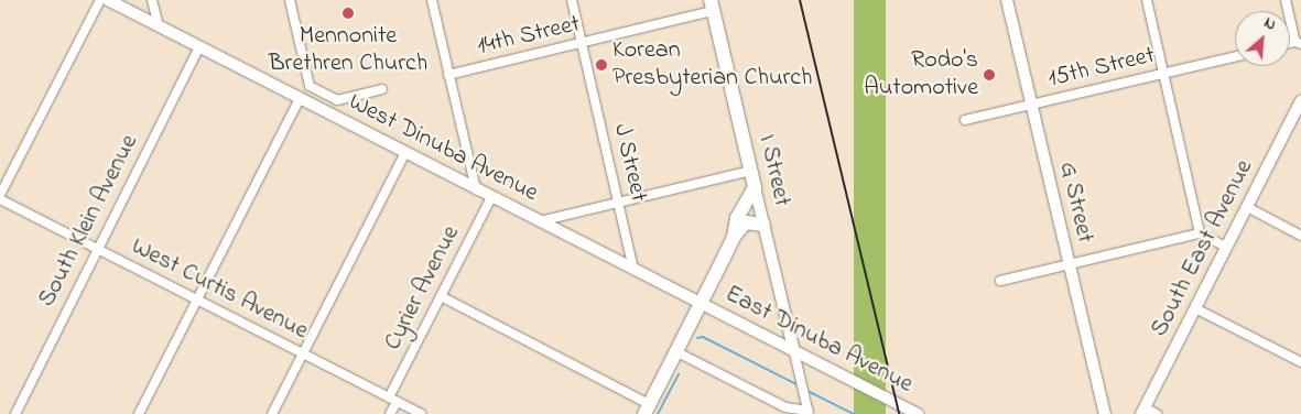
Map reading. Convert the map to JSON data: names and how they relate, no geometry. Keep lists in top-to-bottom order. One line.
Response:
{"streets":{"main road":["I Street"],"street":["14th Street","15th Street","West Dinuba Avenue","J Street","G Street","South Klein Avenue","South East Avenue","Cyrier Avenue","West Curtis Avenue","East Dinuba Avenue"]},"crossings":[["14th Street","J Street"],["14th Street","I Street"],["15th Street","G Street"],["West Dinuba Avenue","J Street"],["West Dinuba Avenue","South Klein Avenue"],["West Dinuba Avenue","Cyrier Avenue"],["West Dinuba Avenue","East Dinuba Avenue"],["I Street","East Dinuba Avenue"],["South Klein Avenue","West Curtis Avenue"],["Cyrier Avenue","West Curtis Avenue"]],"places":["Mennonite Brethren Church","Korean Presbyterian Church","Rodo's Automotive"],"north":"top right"}
